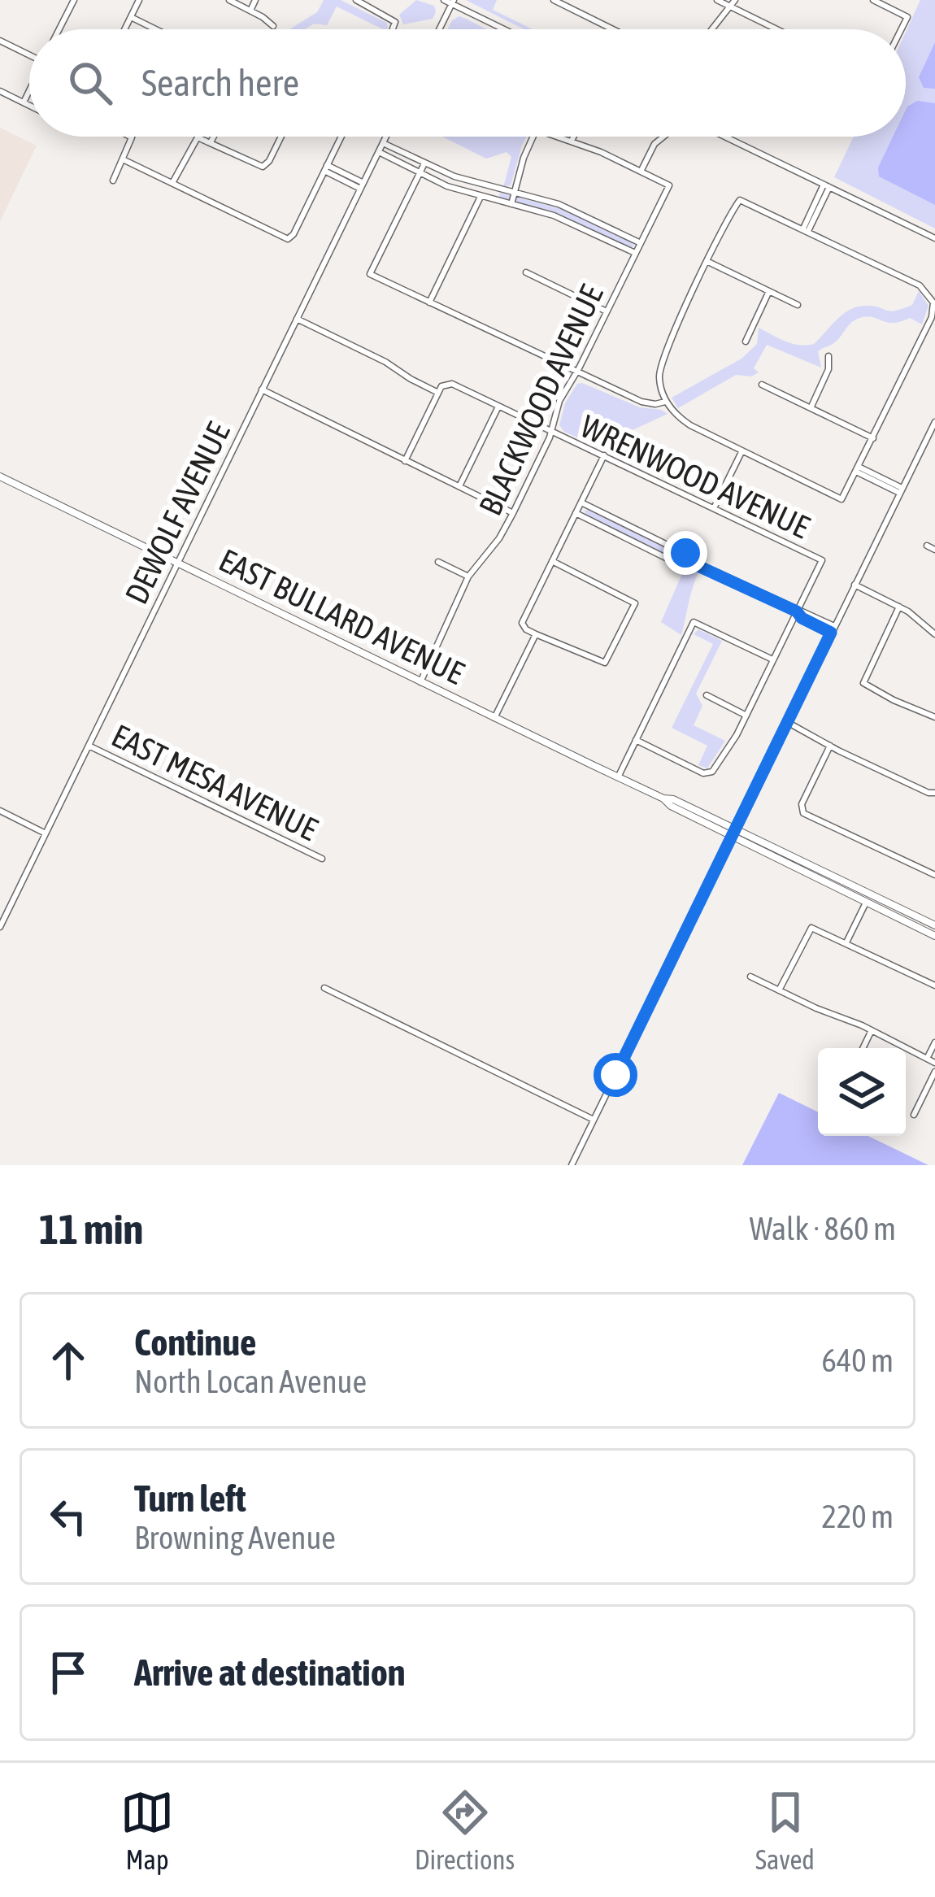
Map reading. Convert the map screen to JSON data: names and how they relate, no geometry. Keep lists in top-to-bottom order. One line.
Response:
{"streets":{"main road":["EAST BULLARD AVENUE"],"street":["BLACKWOOD AVENUE","WRENWOOD AVENUE","DEWOLF AVENUE","EAST MESA AVENUE"]},"crossings":[["BLACKWOOD AVENUE","WRENWOOD AVENUE"],["BLACKWOOD AVENUE","EAST BULLARD AVENUE"],["DEWOLF AVENUE","EAST BULLARD AVENUE"],["DEWOLF AVENUE","EAST MESA AVENUE"]],"page":{"search":"Search here","heading":["11 min","Walk · 860 m"],"list":[["Continue","North Locan Avenue","640 m"],["Turn left","Browning Avenue","220 m"],"Arrive at destination"],"nav":["Map","Directions","Saved"]}}
